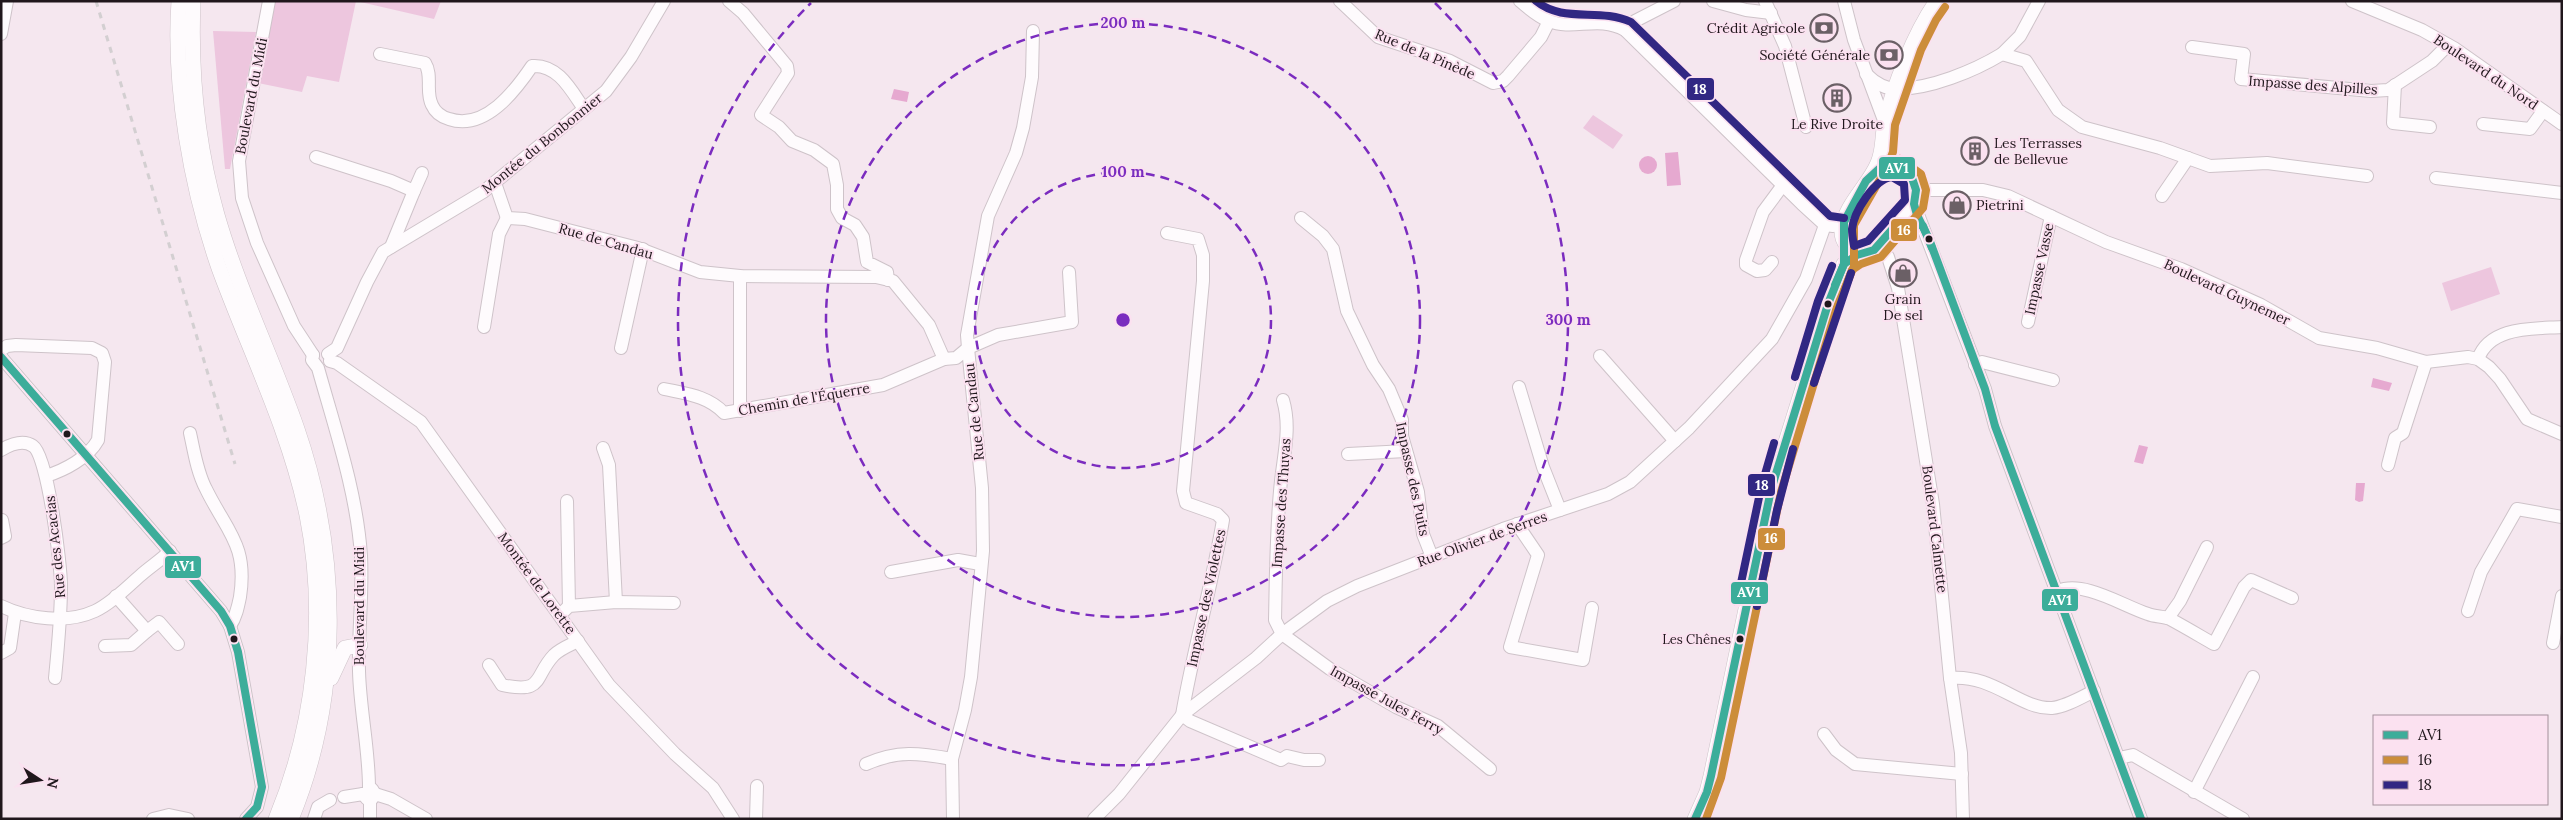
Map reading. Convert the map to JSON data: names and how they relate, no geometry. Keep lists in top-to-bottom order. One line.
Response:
{"streets":{"street":["Rue de la Pinède","Boulevard du Nord","Impasse des Alpilles","Boulevard du Midi","Montée du Bonbonnier","Rue de Candau","Impasse Vasse","Boulevard Guynemer","Chemin de l'Équerre","Impasse des Puits","Impasse des Thuyas","Boulevard Calmette","Rue Olivier de Serres","Rue des Acacias","Montée de Lorette","Impasse des Violettes","Impasse Jules Ferry"]},"crossings":[["Boulevard du Nord","Impasse des Alpilles"],["Boulevard du Midi","Montée du Bonbonnier"],["Boulevard du Midi","Montée de Lorette"],["Montée du Bonbonnier","Montée de Lorette"],["Rue de Candau","Chemin de l'Équerre"],["Impasse Vasse","Boulevard Guynemer"],["Impasse des Puits","Rue Olivier de Serres"],["Impasse des Thuyas","Rue Olivier de Serres"],["Impasse des Thuyas","Impasse Jules Ferry"],["Rue Olivier de Serres","Impasse des Violettes"],["Rue Olivier de Serres","Impasse Jules Ferry"]],"places":{"bank":["Crédit Agricole","Société Générale"],"building":["Le Rive Droite","Les Terrasses de Bellevue"],"shop":["Pietrini","Grain De sel"],"other":["Les Chênes"]},"lines":["transit line 18","transit line 16","transit line AV1"],"legend":["AV1","16","18"],"north":"right","rings":["200 m","100 m","300 m"]}
